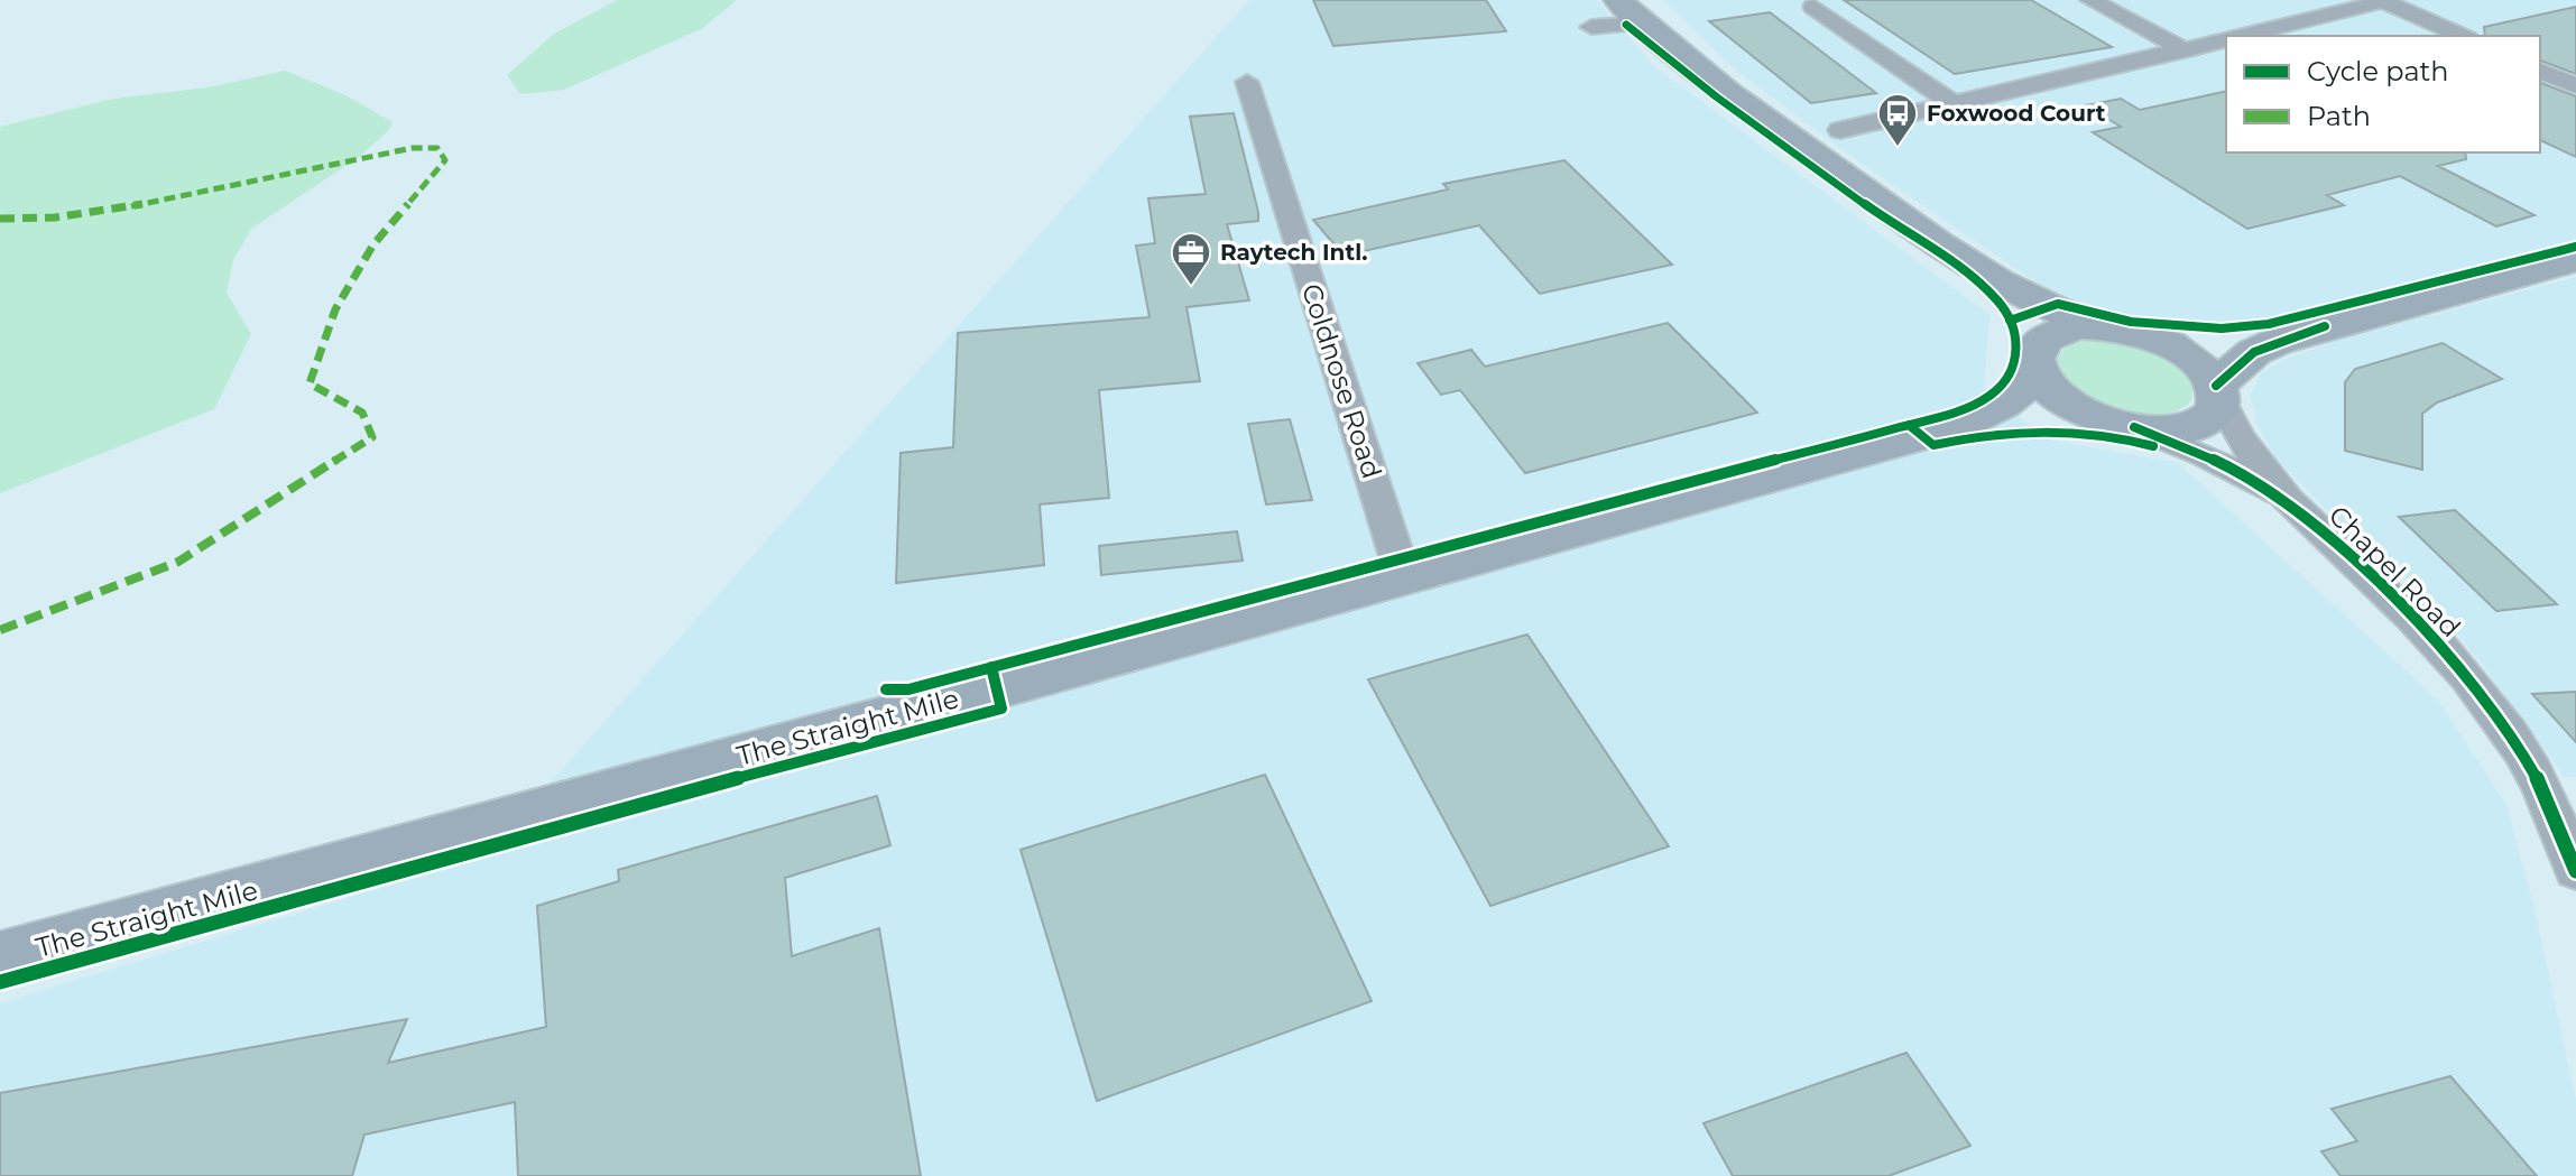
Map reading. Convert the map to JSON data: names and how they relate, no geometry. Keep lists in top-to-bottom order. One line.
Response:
{"streets":{"main road":["The Straight Mile"],"street":["Coldnose Road","Chapel Road"]},"crossings":[["Coldnose Road","The Straight Mile"],["Chapel Road","The Straight Mile"]],"places":{"bus stop":["Foxwood Court"],"office":["Raytech Intl."]},"legend":["Cycle path","Path"]}
